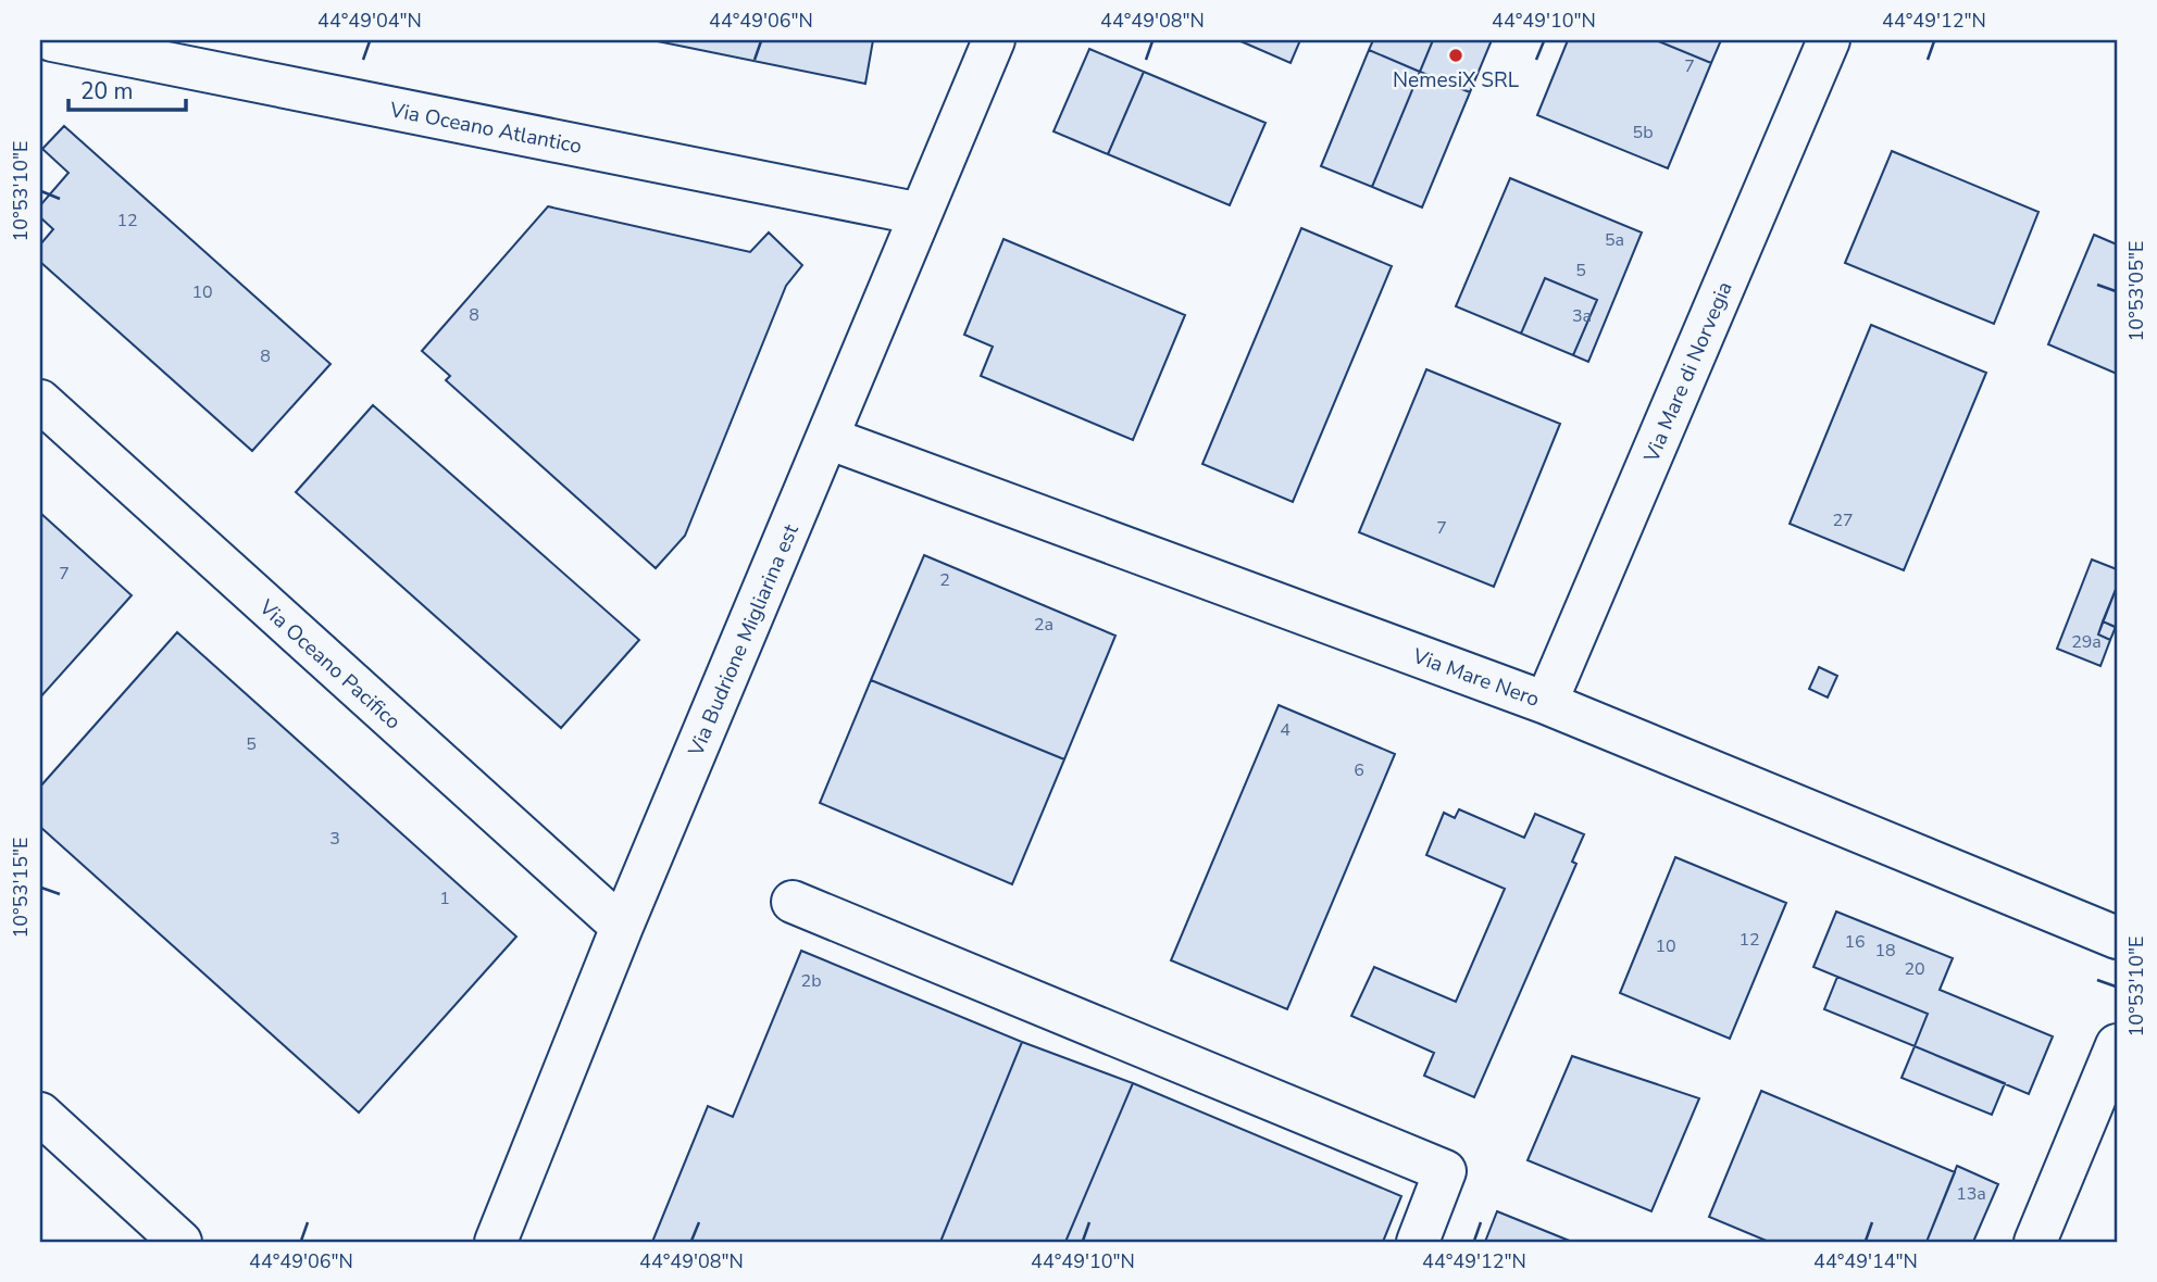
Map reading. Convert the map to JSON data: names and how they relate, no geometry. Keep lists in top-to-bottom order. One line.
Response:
{"streets":{"street":["Via Oceano Atlantico","Via Mare di Norvegia","Via Budrione Migliarina est","Via Oceano Pacifico","Via Mare Nero"]},"crossings":[["Via Oceano Atlantico","Via Budrione Migliarina est"],["Via Mare di Norvegia","Via Mare Nero"],["Via Budrione Migliarina est","Via Oceano Pacifico"],["Via Budrione Migliarina est","Via Mare Nero"]],"places":["NemesiX SRL"],"house_numbers":["7","5b","12","5a","5","10","8","3a","8","27","7","7","2","2a","29a","4","5","6","3","1","12","16","10","18","20","2b","13a"],"scale_bar":"20 m","coordinates":["44°49'04\"N","44°49'06\"N","44°49'08\"N","44°49'10\"N","44°49'12\"N","10°53'10\"E","10°53'05\"E","10°53'15\"E","44°49'14\"N"]}
